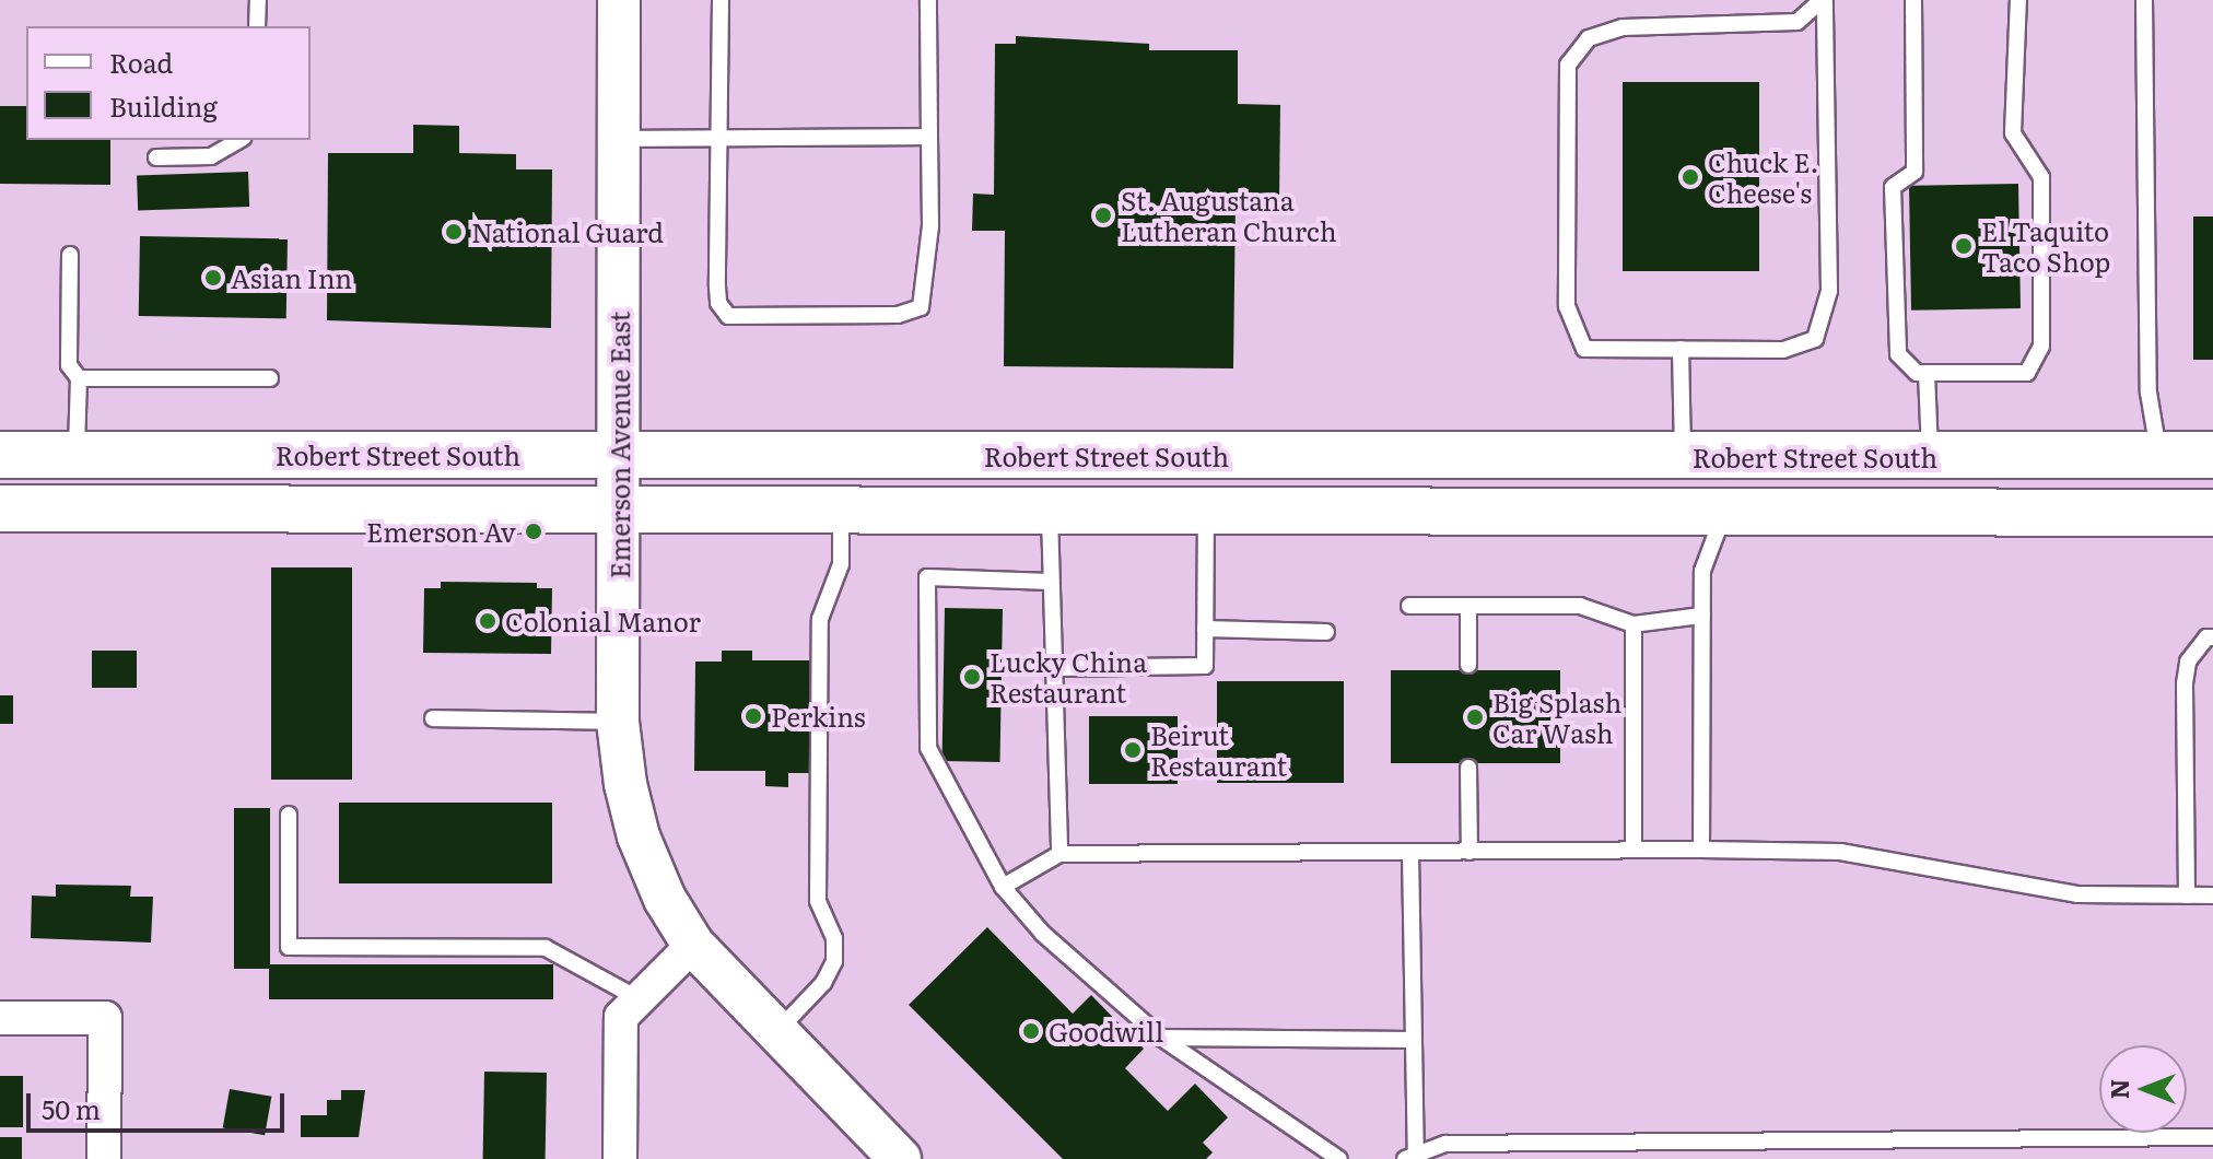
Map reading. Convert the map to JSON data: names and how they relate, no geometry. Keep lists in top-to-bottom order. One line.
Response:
{"streets":{"main road":["Robert Street South"],"street":["Emerson Avenue East"]},"crossings":[["Emerson Avenue East","Robert Street South"]],"places":["Chuck E. Cheese's","St. Augustana Lutheran Church","National Guard","El Taquito Taco Shop","Asian Inn","Emerson Av","Colonial Manor","Lucky China Restaurant","Perkins","Big Splash Car Wash","Beirut Restaurant","Goodwill"],"legend":["Road","Building"],"scale_bar":"50 m","north":"left"}
